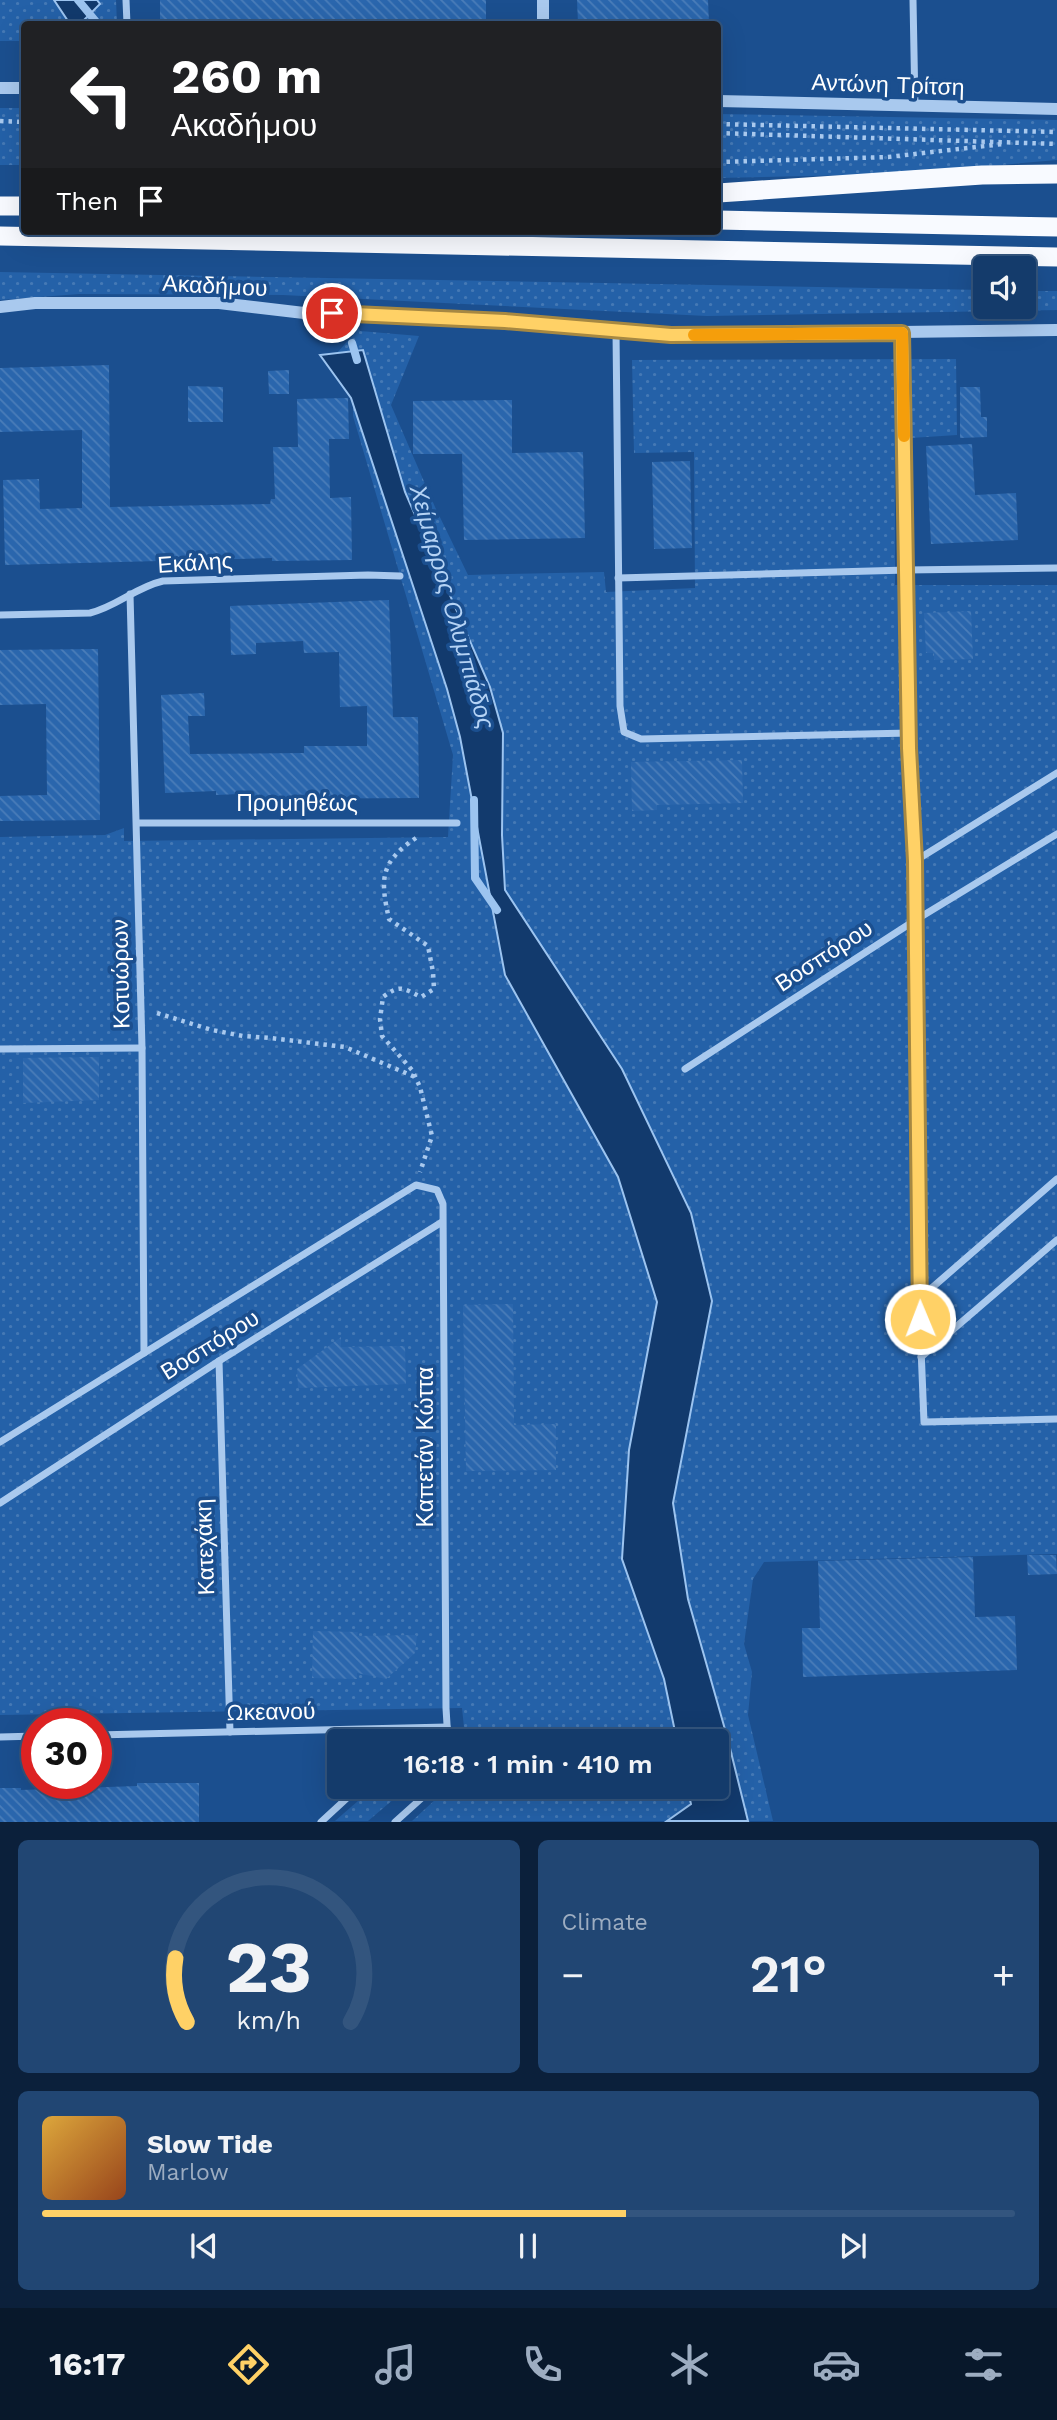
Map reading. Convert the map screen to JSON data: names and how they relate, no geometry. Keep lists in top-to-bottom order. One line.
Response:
{"streets":{"street":["Αντώνη Τρίτση","Ακαδήμου","Εκάλης","Προμηθέως","Βοσπόρου","Κοτυώρων","Καπετάν Κώττα","Κατεχάκη","Ωκεανού"]},"crossings":[["Εκάλης","Κοτυώρων"],["Προμηθέως","Κοτυώρων"],["Βοσπόρου","Κοτυώρων"],["Βοσπόρου","Καπετάν Κώττα"],["Βοσπόρου","Κατεχάκη"],["Καπετάν Κώττα","Ωκεανού"],["Κατεχάκη","Ωκεανού"]],"water":["Χείμαρρος Ολυμπιάδος"],"page":{"turn":["260 m","Ακαδήμου"],"then":"Then","limit":"30","trip":"16:18 · 1 min · 410 m","tile":"Climate","heat":["−","21°","+"],"song":["Slow Tide","Marlow"],"tabs":"16:17","gauge":["23","km/h"]}}
